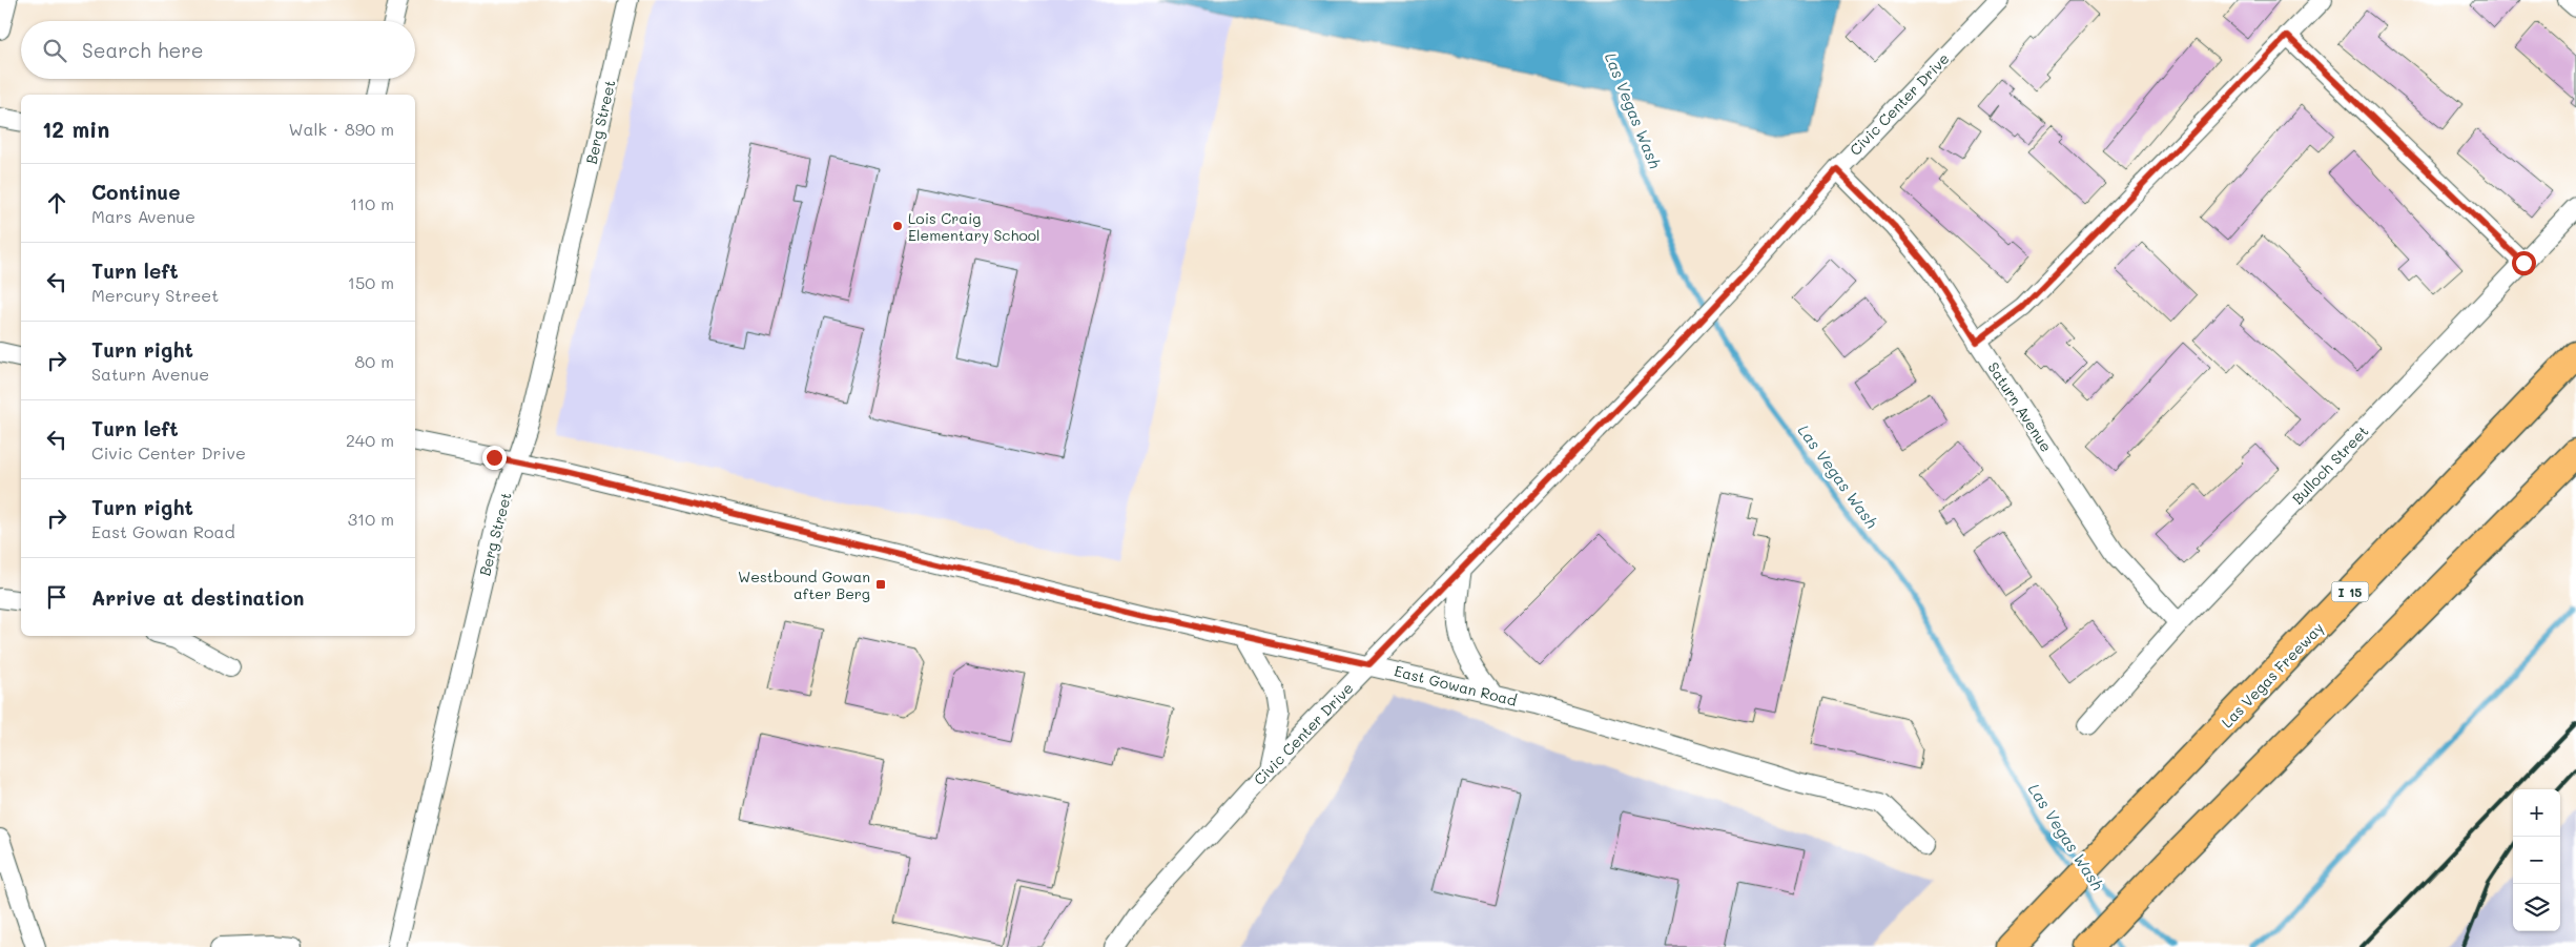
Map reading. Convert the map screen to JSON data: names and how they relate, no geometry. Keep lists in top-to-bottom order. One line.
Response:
{"streets":{"highway":["I 15","Las Vegas Freeway"],"street":["Civic Center Drive","Berg Street","Saturn Avenue","Bulloch Street","East Gowan Road"]},"crossings":[["Civic Center Drive","Saturn Avenue"],["Civic Center Drive","East Gowan Road"],["Berg Street","East Gowan Road"],["Saturn Avenue","Bulloch Street"]],"water":["Las Vegas Wash"],"places":{"other":["Lois Craig Elementary School"],"transit":["Westbound Gowan after Berg"]},"page":{"search":"Search here","heading":["12 min","Walk · 890 m"],"list":[["Continue","Mars Avenue","110 m"],["Turn left","Mercury Street","150 m"],["Turn right","Saturn Avenue","80 m"],["Turn left","Civic Center Drive","240 m"],["Turn right","East Gowan Road","310 m"],"Arrive at destination"],"map_buttons":["+","−"]}}
